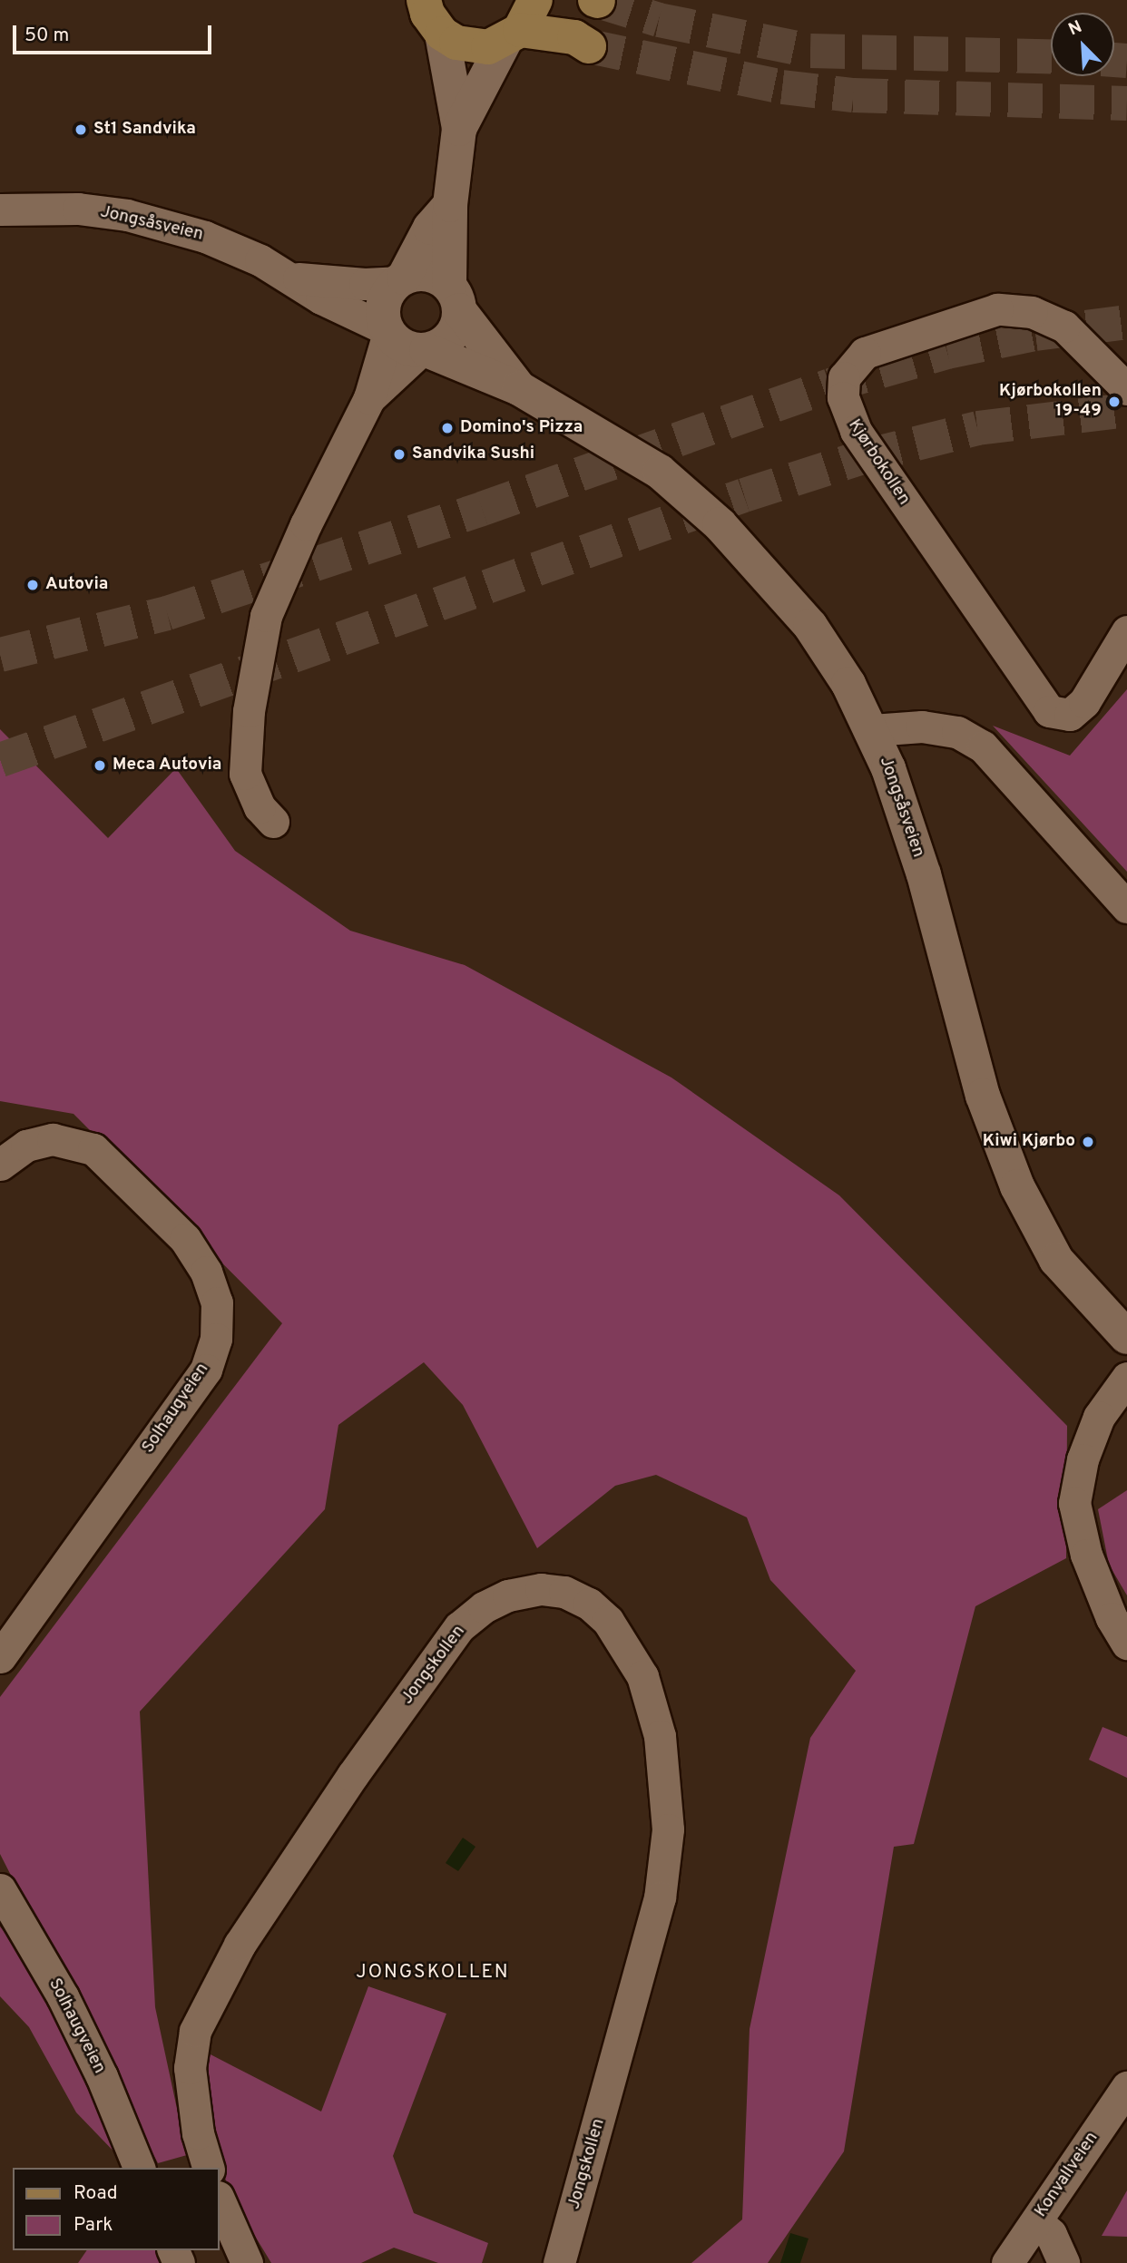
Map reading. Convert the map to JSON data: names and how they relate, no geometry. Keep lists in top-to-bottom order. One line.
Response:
{"streets":{"street":["Jongsåsveien","Kjørbokollen","Solhaugveien","Jongskollen","Konvallveien"]},"districts":["JONGSKOLLEN"],"places":["St1 Sandvika","Kjørbokollen 19-49","Domino's Pizza","Sandvika Sushi","Autovia","Meca Autovia","Kiwi Kjørbo"],"legend":["Road","Park"],"scale_bar":"50 m","north":"top left"}
